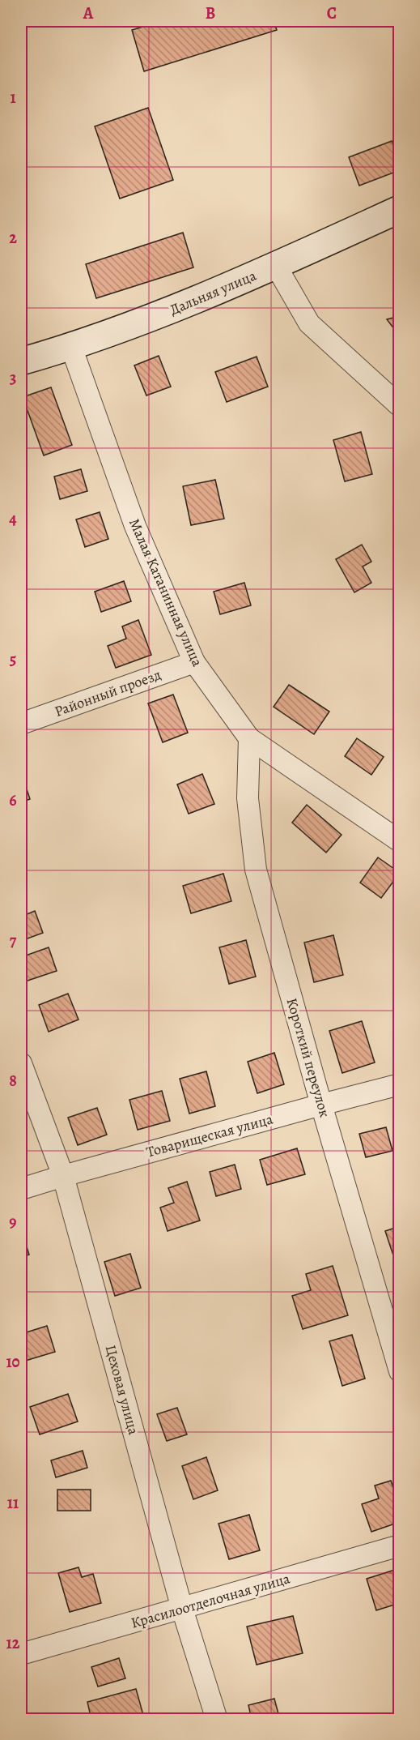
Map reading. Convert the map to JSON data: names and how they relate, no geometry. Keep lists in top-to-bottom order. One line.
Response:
{"streets":{"street":["Дальняя улица","Малая Катанинная улица","Районный проезд","Короткий переулок","Товарищеская улица","Цеховая улица","Красилоотделочная улица"]},"crossings":[["Дальняя улица","Малая Катанинная улица"],["Малая Катанинная улица","Районный проезд"],["Малая Катанинная улица","Короткий переулок"],["Короткий переулок","Товарищеская улица"],["Товарищеская улица","Цеховая улица"],["Цеховая улица","Красилоотделочная улица"]],"grid":{"columns":["A","B","C"],"rows":["1","2","3","4","5","6","7","8","9","10","11","12"]}}
